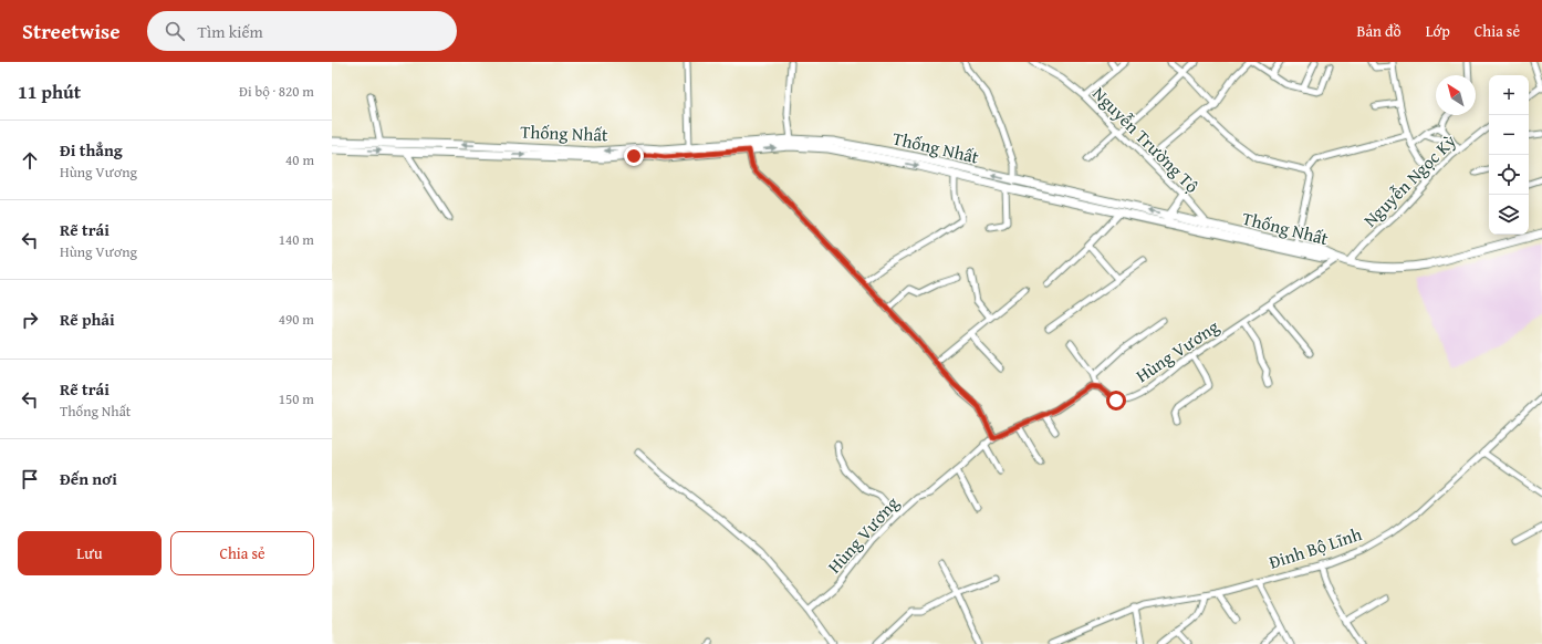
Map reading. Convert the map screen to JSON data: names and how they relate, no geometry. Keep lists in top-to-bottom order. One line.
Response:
{"streets":{"main road":["Thống Nhất"],"street":["Nguyễn Trường Tộ","Nguyễn Ngọc Kỳ","Hùng Vương","Đinh Bộ Lĩnh"]},"crossings":[["Thống Nhất","Nguyễn Trường Tộ"],["Thống Nhất","Hùng Vương"]],"north":"top left","page":{"header":"Streetwise","search":"Tìm kiếm","nav":["Bản đồ","Lớp","Chia sẻ"],"heading":["11 phút","Đi bộ · 820 m"],"map_buttons":["+","−"],"list":[["Đi thẳng","Hùng Vương","40 m"],["Rẽ trái","Hùng Vương","140 m"],["Rẽ phải","490 m"],["Rẽ trái","Thống Nhất","150 m"],"Đến nơi"],"buttons":["Lưu","Chia sẻ"]}}
